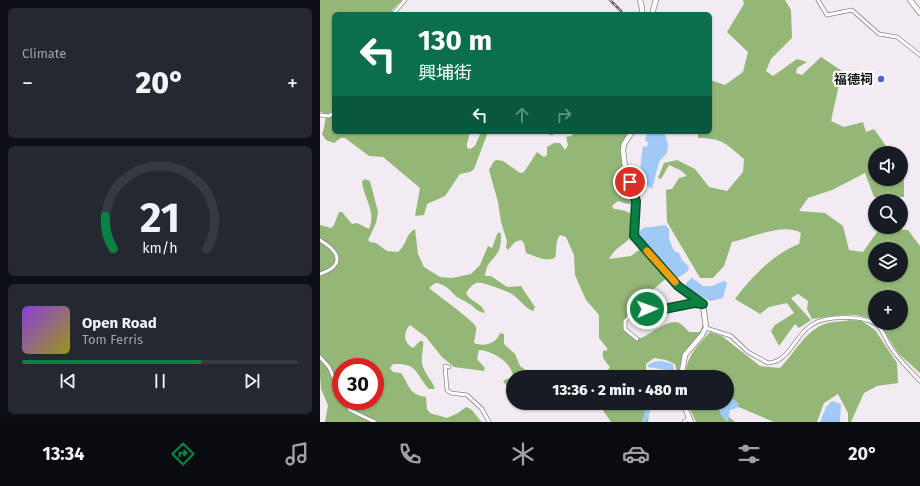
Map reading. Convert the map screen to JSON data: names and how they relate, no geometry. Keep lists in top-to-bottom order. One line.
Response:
{"places":["福德祠"],"page":{"tile":"Climate","turn":["130 m","興埔街"],"heat":["−","20°","+"],"map_buttons":"+","song":["Open Road","Tom Ferris"],"limit":"30","trip":"13:36 · 2 min · 480 m","tabs":["13:34","20°"],"gauge":["21","km/h"]}}
